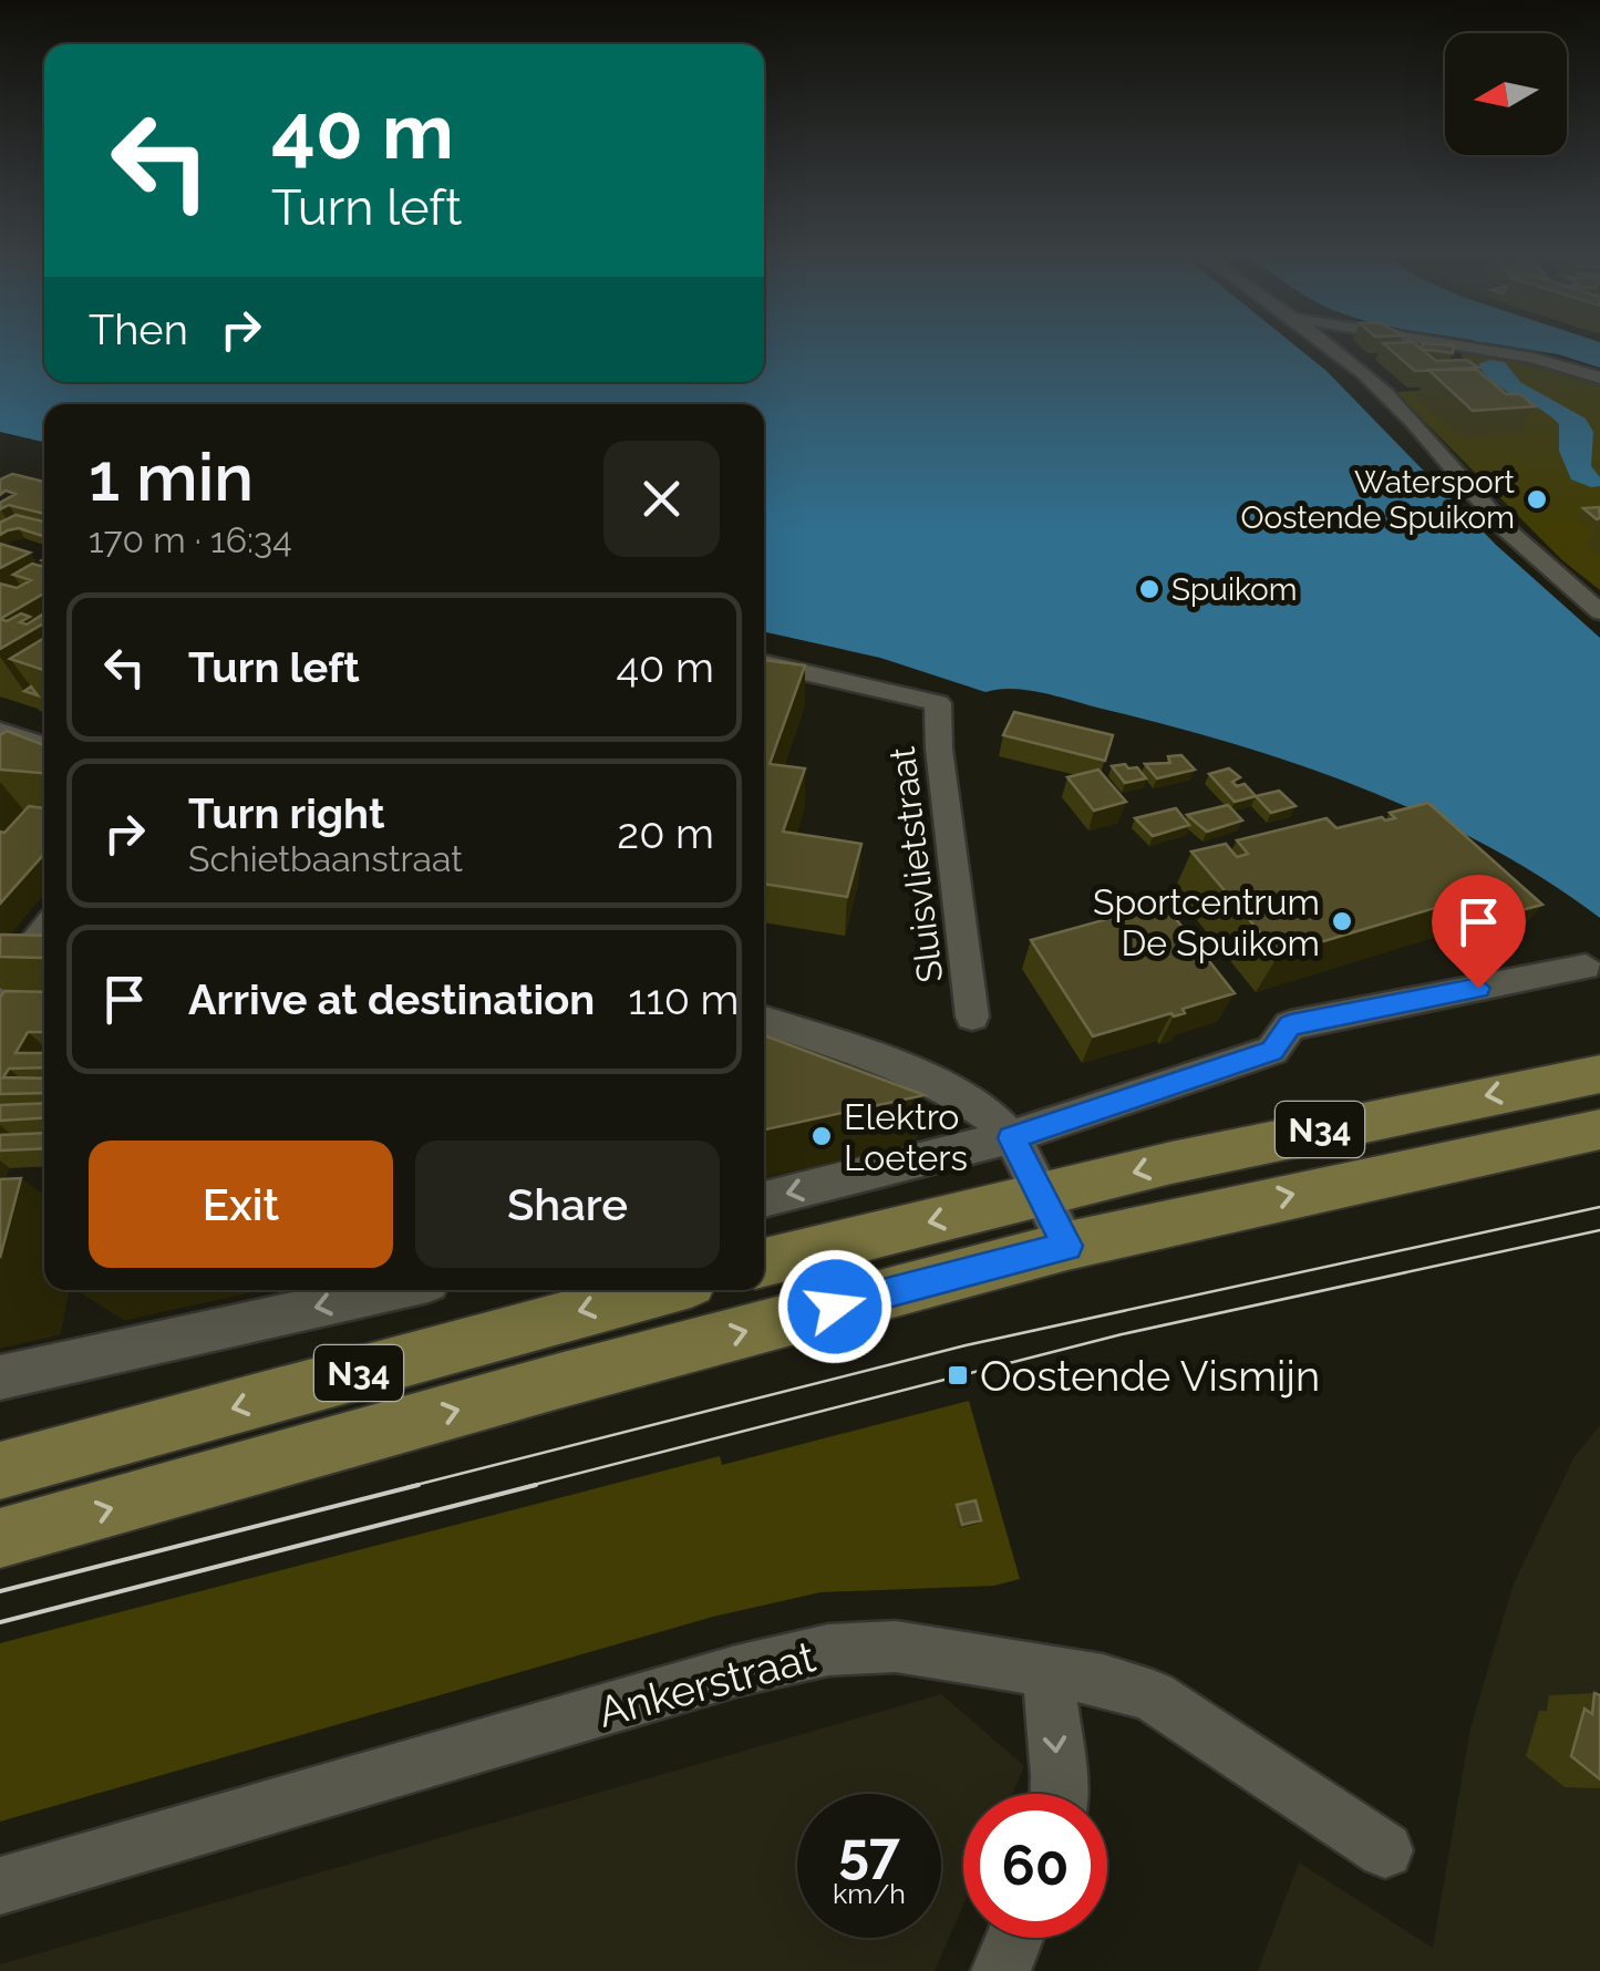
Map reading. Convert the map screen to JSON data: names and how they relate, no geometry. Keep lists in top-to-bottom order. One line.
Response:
{"streets":{"main road":["N34"],"street":["Sluisvlietstraat","Ankerstraat"]},"places":{"other":["Watersport Oostende Spuikom","Spuikom","Sportcentrum De Spuikom","Elektro Loeters"],"transit":["Oostende Vismijn"]},"north":"left","page":{"turn":["40 m","Turn left"],"then":"Then","heading":["1 min","170 m · 16:34"],"list":[{"name":"Turn left","value":"40 m"},{"name":"Turn right","note":"Schietbaanstraat","value":"20 m"},{"name":"Arrive at destination","value":"110 m"}],"buttons":["Exit","Share"],"speed":"57 km/h","limit":"60"}}
